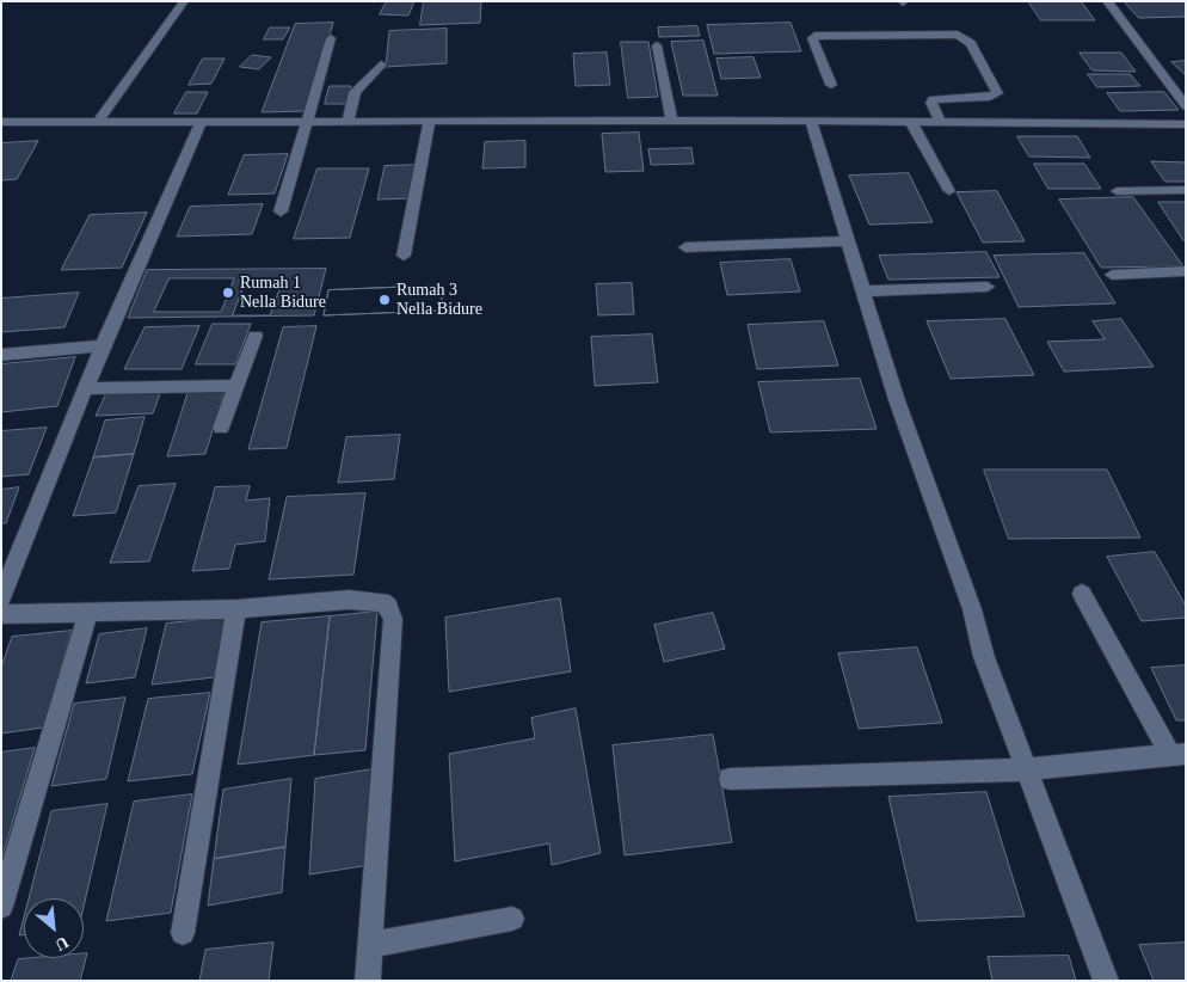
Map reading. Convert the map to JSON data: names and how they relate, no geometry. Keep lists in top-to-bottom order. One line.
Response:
{"places":["Rumah 1 Nella Bidure","Rumah 3 Nella Bidure"],"north":"bottom right"}
